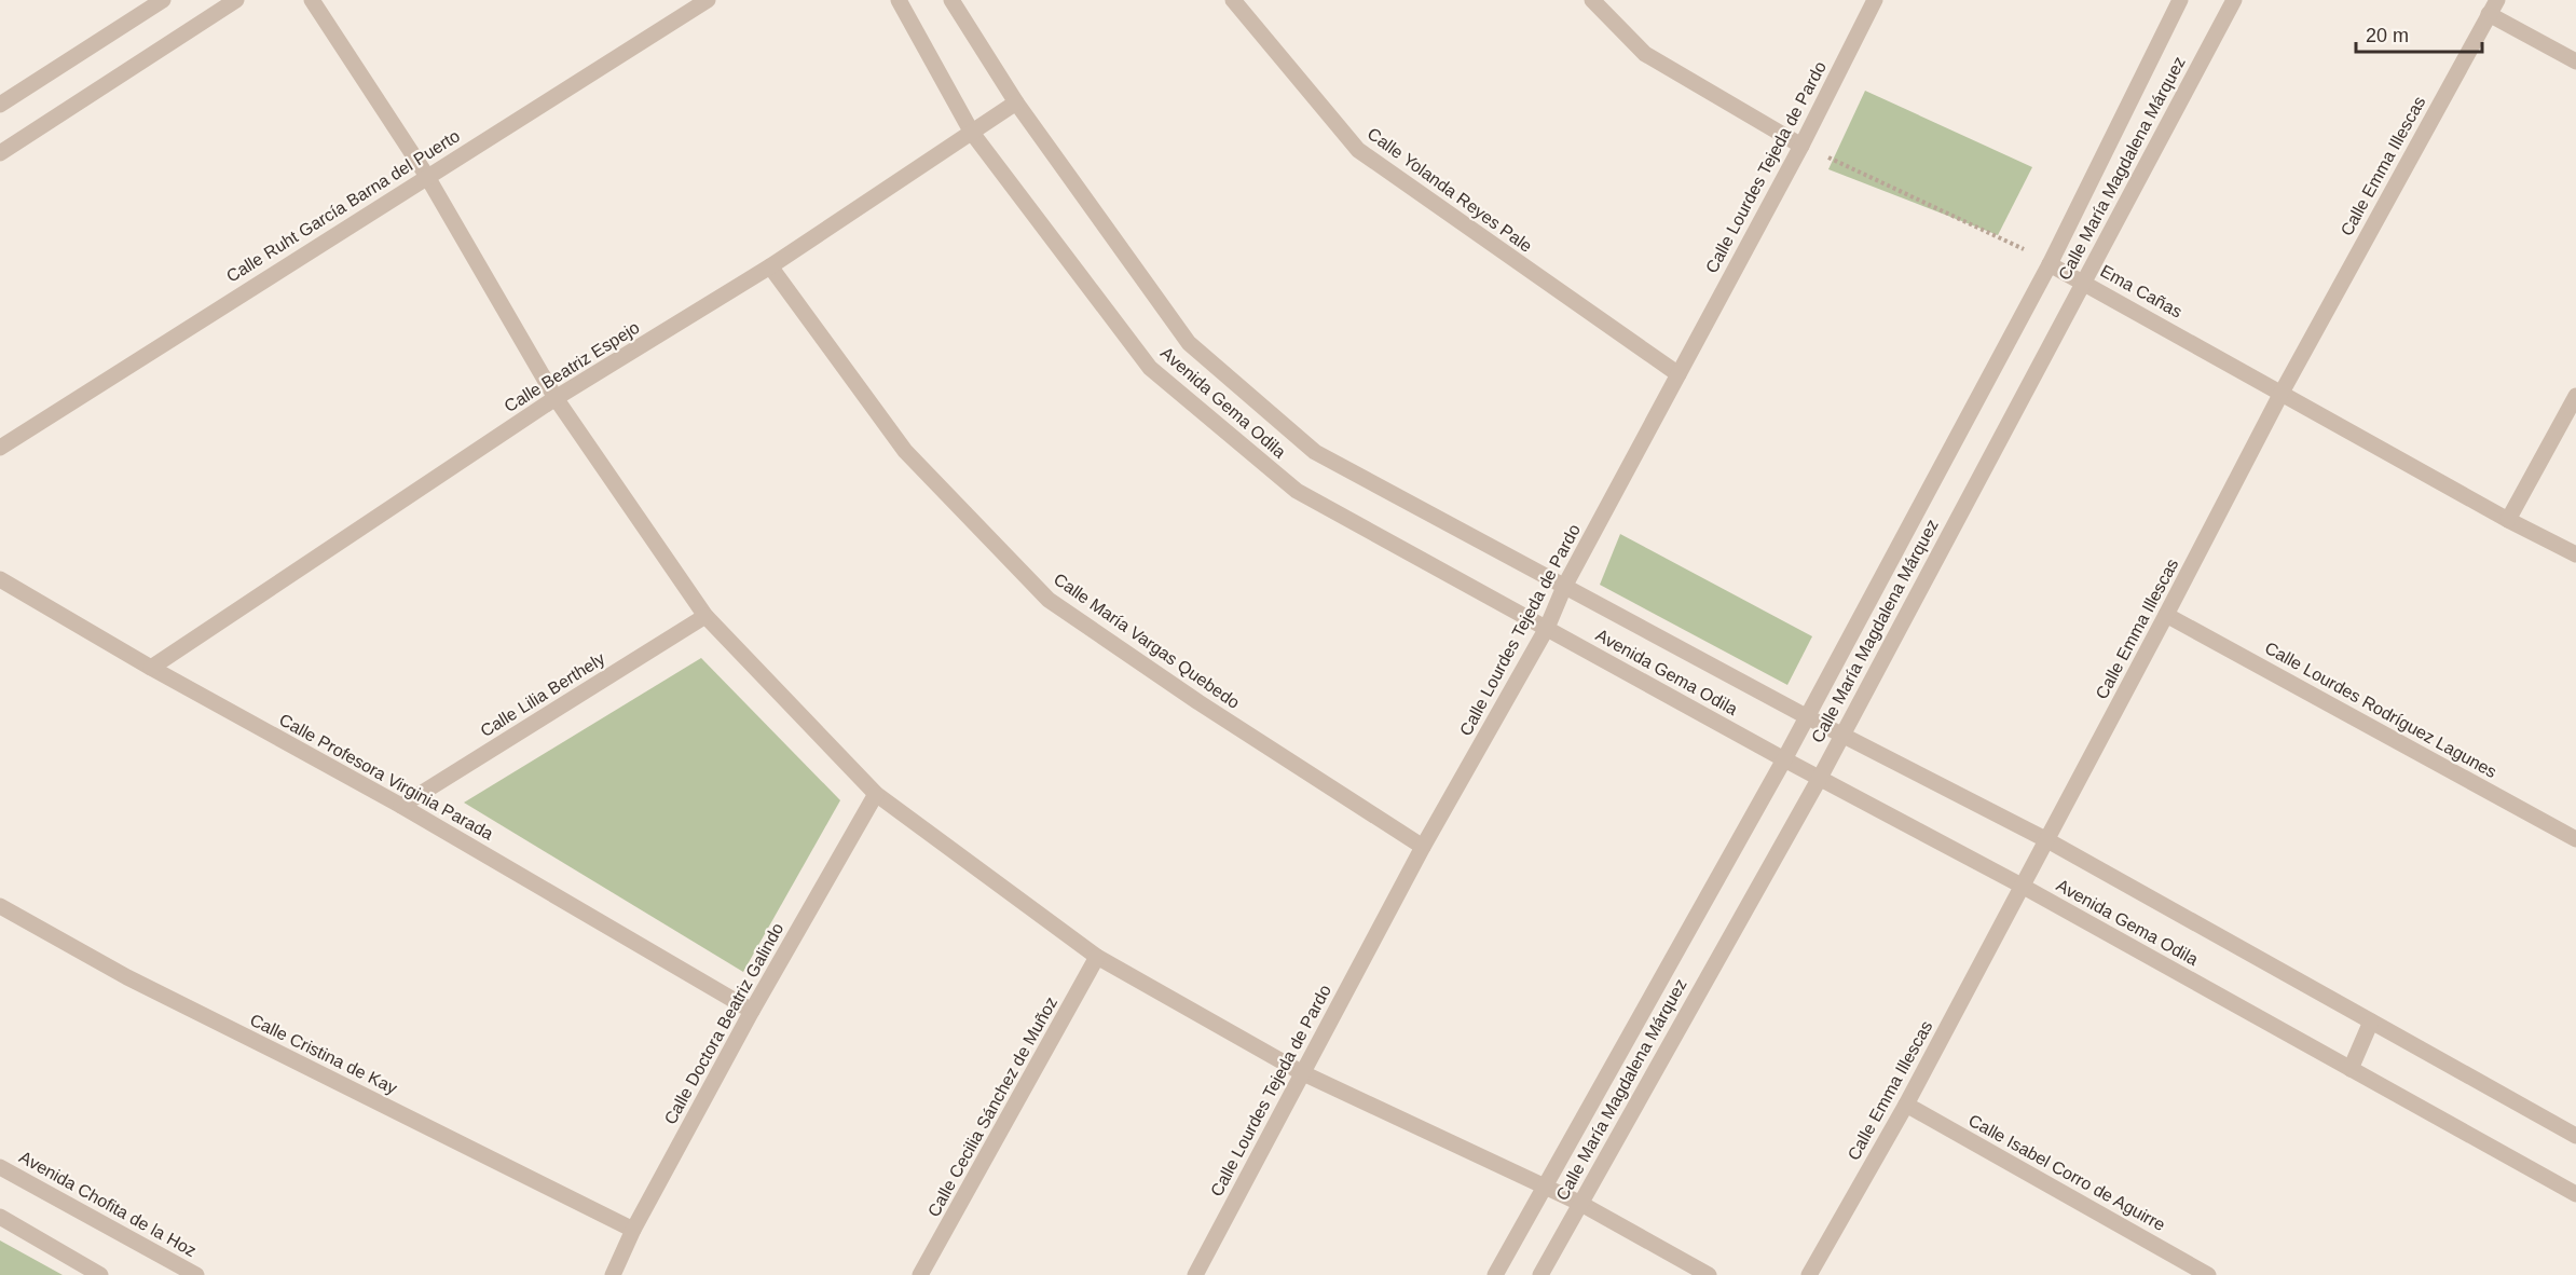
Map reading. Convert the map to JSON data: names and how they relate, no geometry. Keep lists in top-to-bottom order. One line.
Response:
{"streets":{"street":["Calle Emma Illescas","Calle Lourdes Tejeda de Pardo","Calle María Magdalena Márquez","Calle Yolanda Reyes Pale","Calle Ruht García Barna del Puerto","Ema Cañas","Calle Beatriz Espejo","Avenida Gema Odila","Calle María Vargas Quebedo","Calle Lilia Berthely","Calle Lourdes Rodríguez Lagunes","Calle Profesora Virginia Parada","Calle Doctora Beatriz Galindo","Calle Cristina de Kay","Calle Cecilia Sánchez de Muñoz","Calle Isabel Corro de Aguirre","Avenida Chofita de la Hoz"]},"crossings":[["Calle Emma Illescas","Ema Cañas"],["Calle Emma Illescas","Avenida Gema Odila"],["Calle Emma Illescas","Calle Lourdes Rodríguez Lagunes"],["Calle Emma Illescas","Calle Isabel Corro de Aguirre"],["Calle Lourdes Tejeda de Pardo","Calle Yolanda Reyes Pale"],["Calle Lourdes Tejeda de Pardo","Avenida Gema Odila"],["Calle Lourdes Tejeda de Pardo","Calle María Vargas Quebedo"],["Calle María Magdalena Márquez","Ema Cañas"],["Calle María Magdalena Márquez","Avenida Gema Odila"],["Calle Beatriz Espejo","Avenida Gema Odila"],["Calle Beatriz Espejo","Calle María Vargas Quebedo"],["Calle Beatriz Espejo","Calle Profesora Virginia Parada"],["Calle Lilia Berthely","Calle Profesora Virginia Parada"],["Calle Profesora Virginia Parada","Calle Doctora Beatriz Galindo"],["Calle Doctora Beatriz Galindo","Calle Cristina de Kay"]],"scale_bar":"20 m"}
